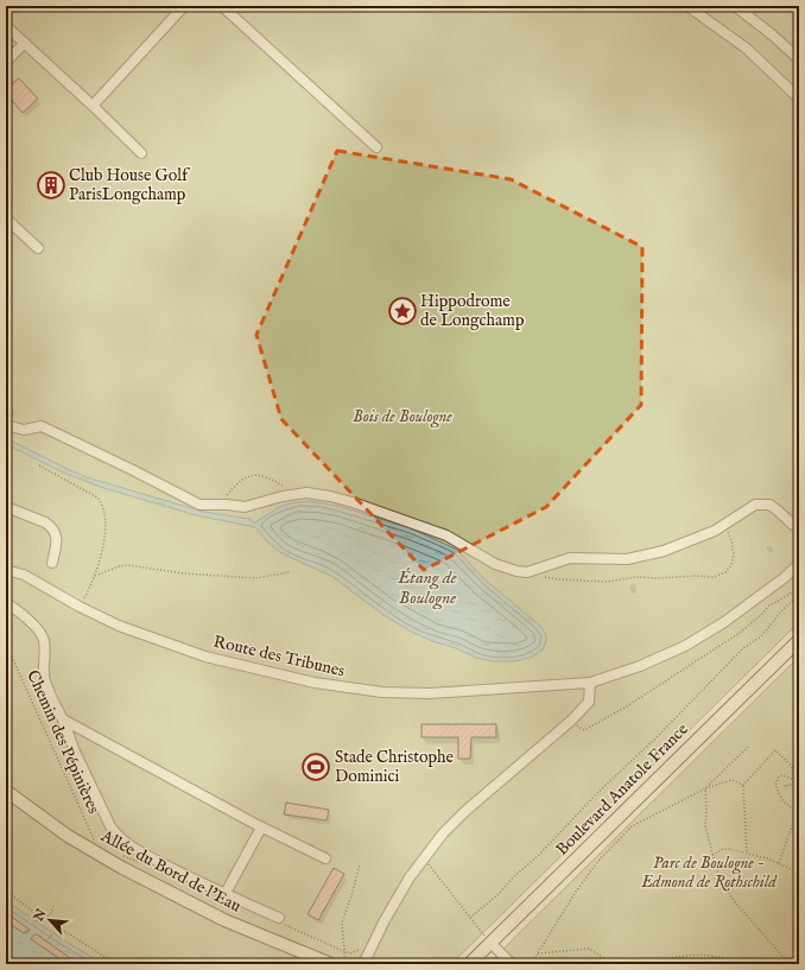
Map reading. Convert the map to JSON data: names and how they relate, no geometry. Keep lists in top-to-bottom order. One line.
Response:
{"streets":{"main road":["Boulevard Anatole France","Allée du Bord de l'Eau"],"lane":["Route des Tribunes"],"path":["Chemin des Pépinières"]},"crossings":[["Chemin des Pépinières","Allée du Bord de l'Eau"]],"water":["Étang de Boulogne"],"parks":["Bois de Boulogne","Parc de Boulogne - Edmond de Rothschild"],"places":{"building":["Club House Golf ParisLongchamp"],"place":["Hippodrome de Longchamp"],"sports":["Stade Christophe Dominici"]},"north":"top left"}
